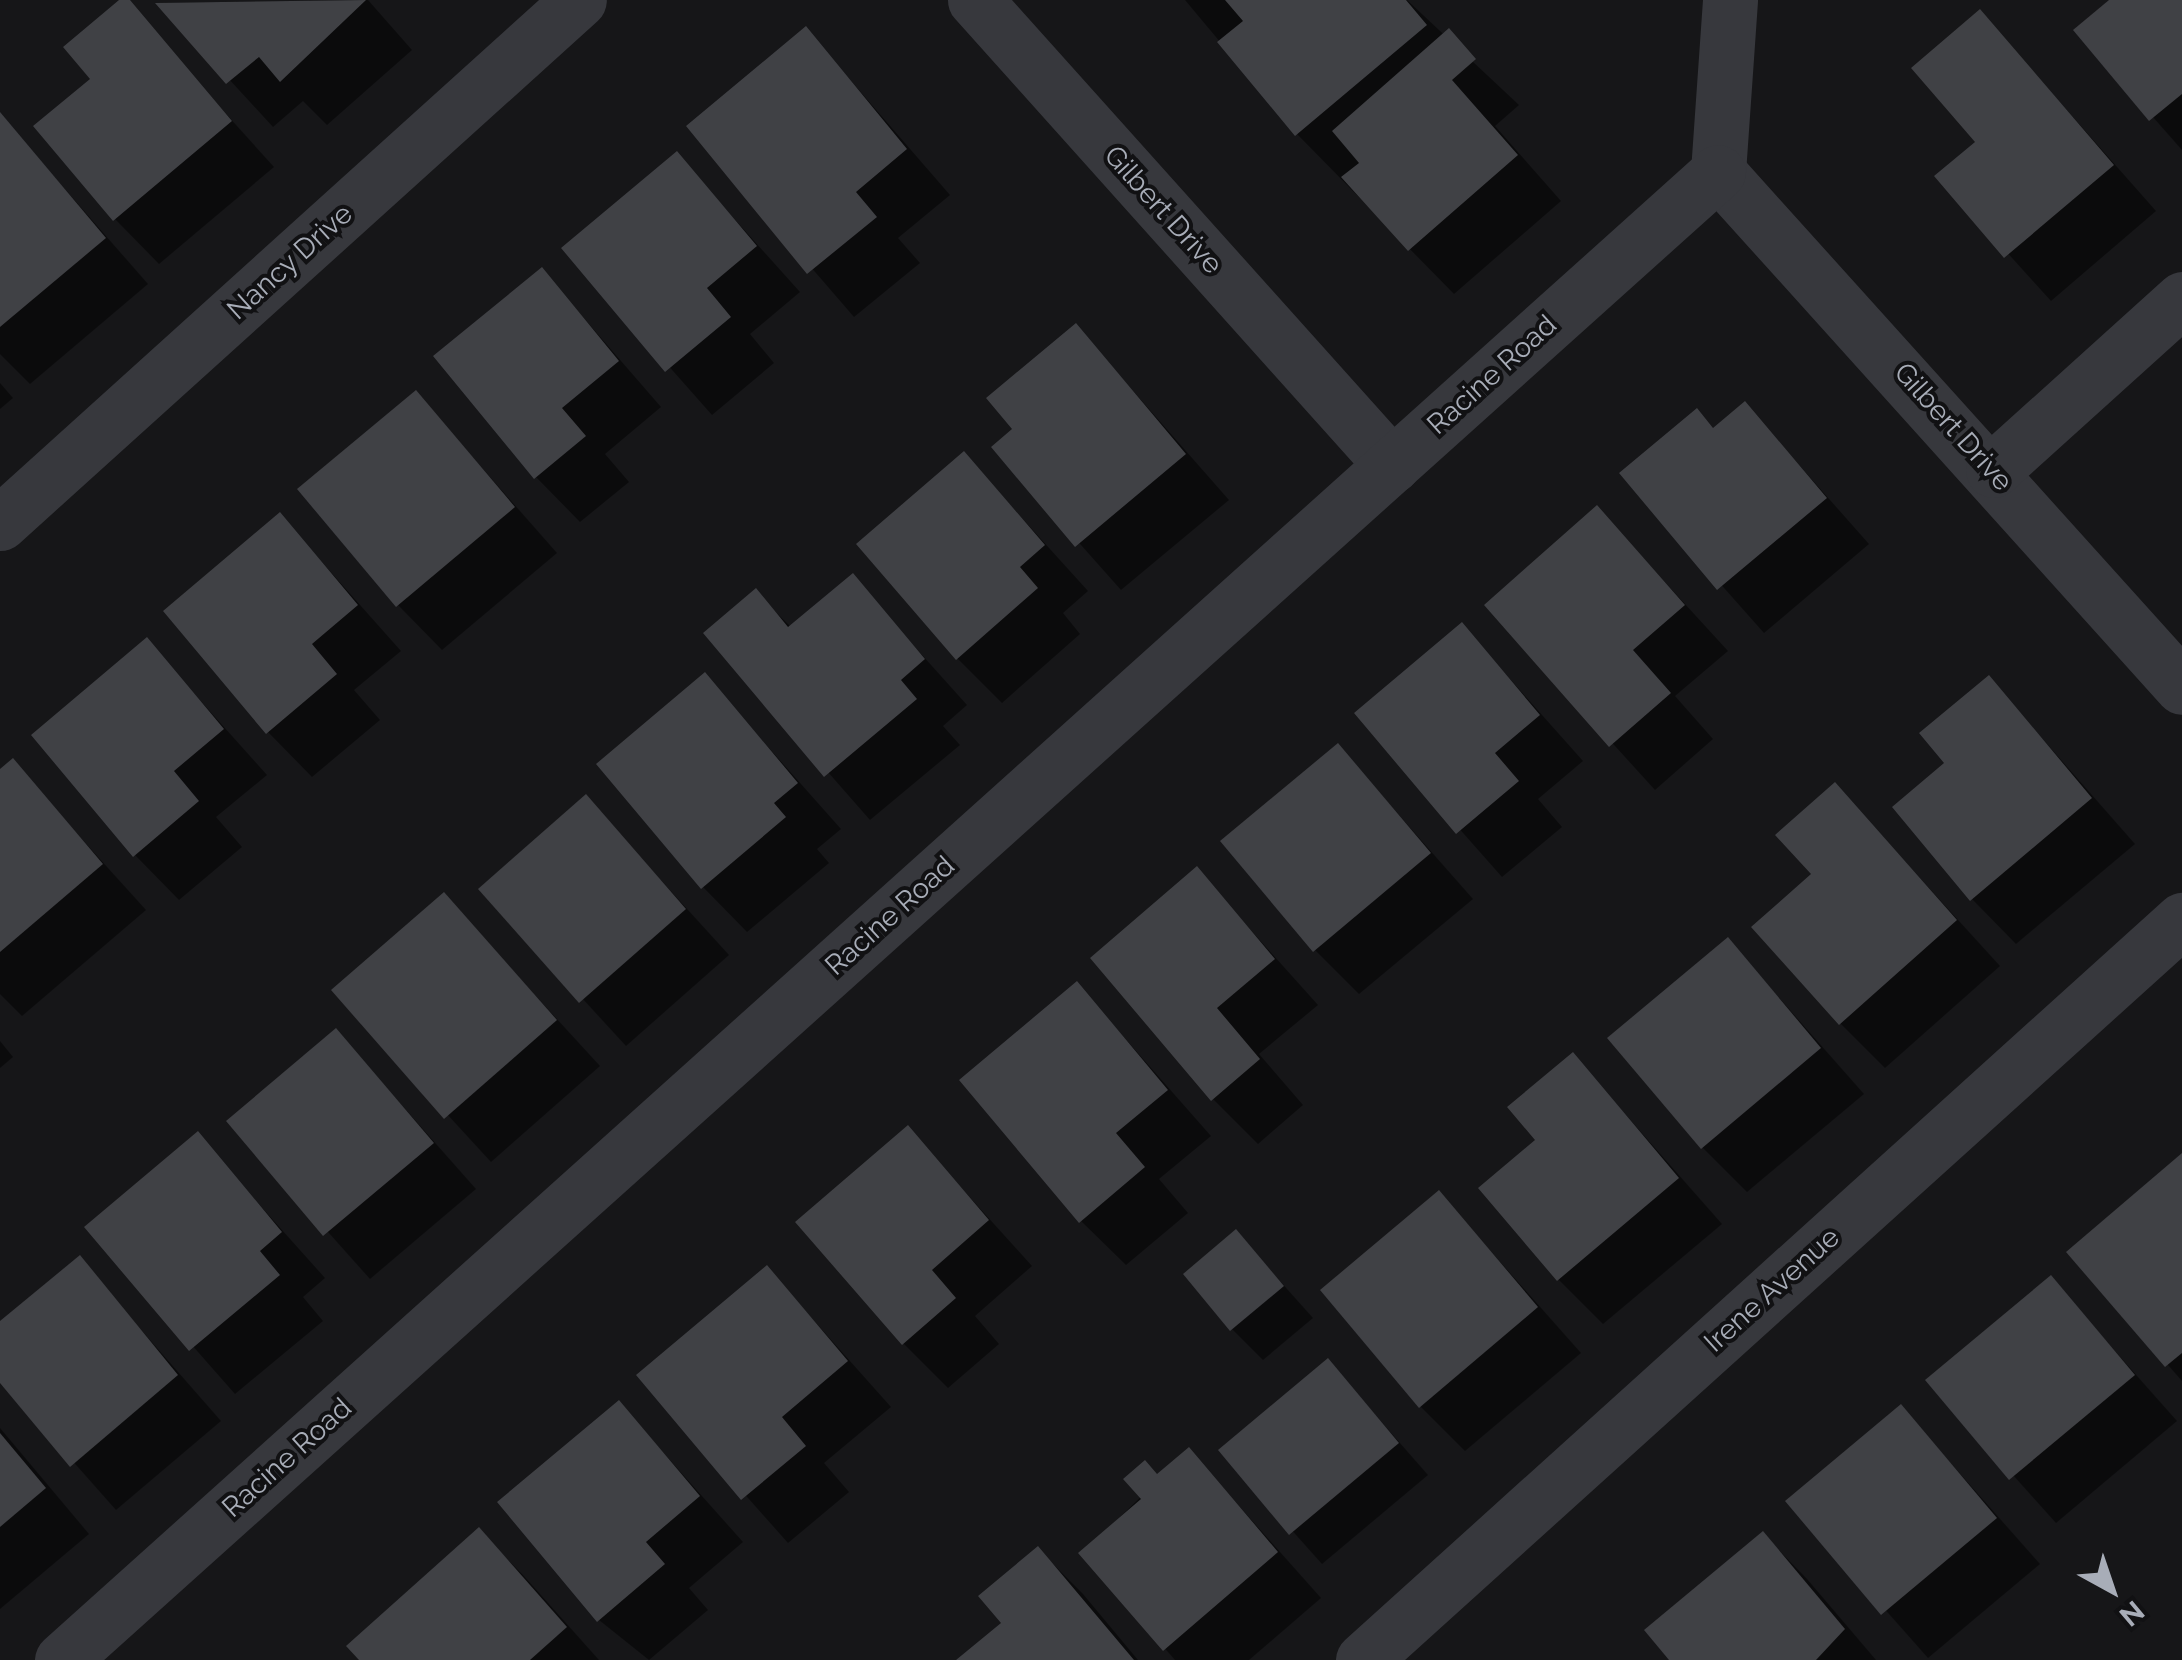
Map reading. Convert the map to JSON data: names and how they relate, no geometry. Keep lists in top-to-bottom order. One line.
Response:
{"streets":{"street":["Gilbert Drive","Nancy Drive","Racine Road","Irene Avenue"]},"crossings":[["Gilbert Drive","Racine Road"]],"north":"bottom right"}
